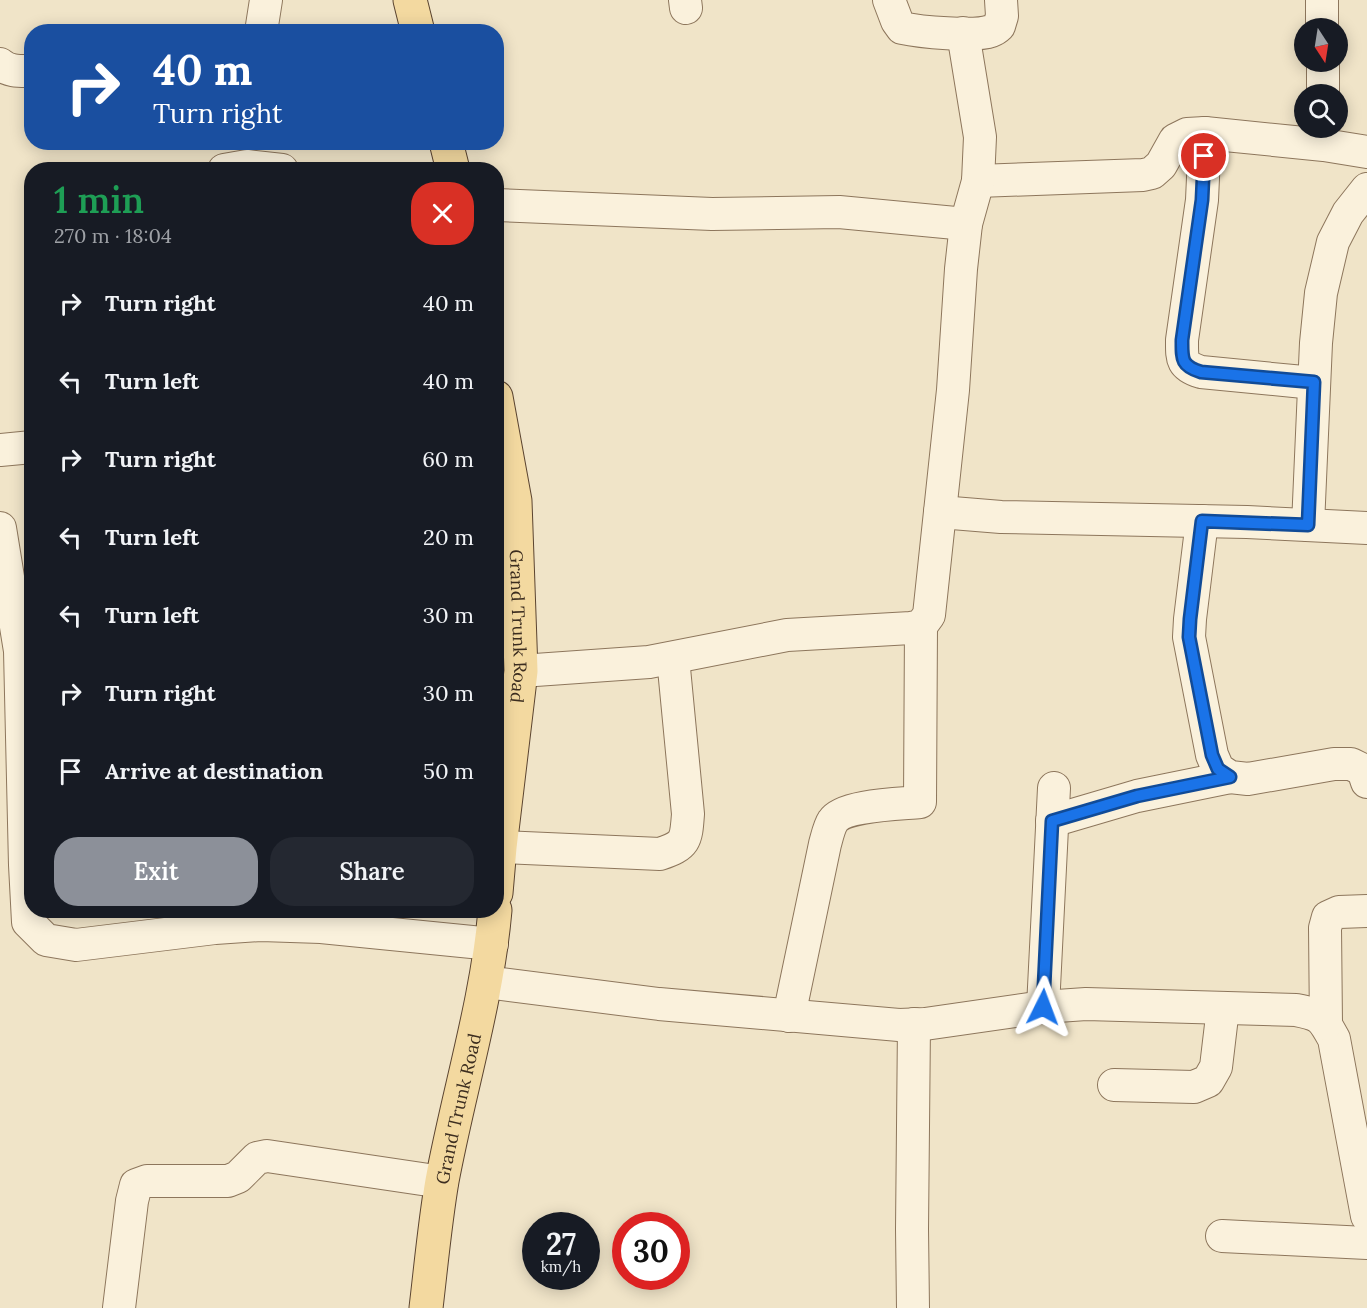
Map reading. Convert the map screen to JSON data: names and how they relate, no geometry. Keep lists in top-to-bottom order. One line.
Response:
{"streets":{"main road":["Grand Trunk Road"]},"north":"bottom","page":{"turn":["40 m","Turn right"],"heading":["1 min","270 m · 18:04"],"list":[{"name":"Turn right","value":"40 m"},{"name":"Turn left","value":"40 m"},{"name":"Turn right","value":"60 m"},{"name":"Turn left","value":"20 m"},{"name":"Turn left","value":"30 m"},{"name":"Turn right","value":"30 m"},{"name":"Arrive at destination","value":"50 m"}],"buttons":["Exit","Share"],"speed":"27 km/h","limit":"30"}}
